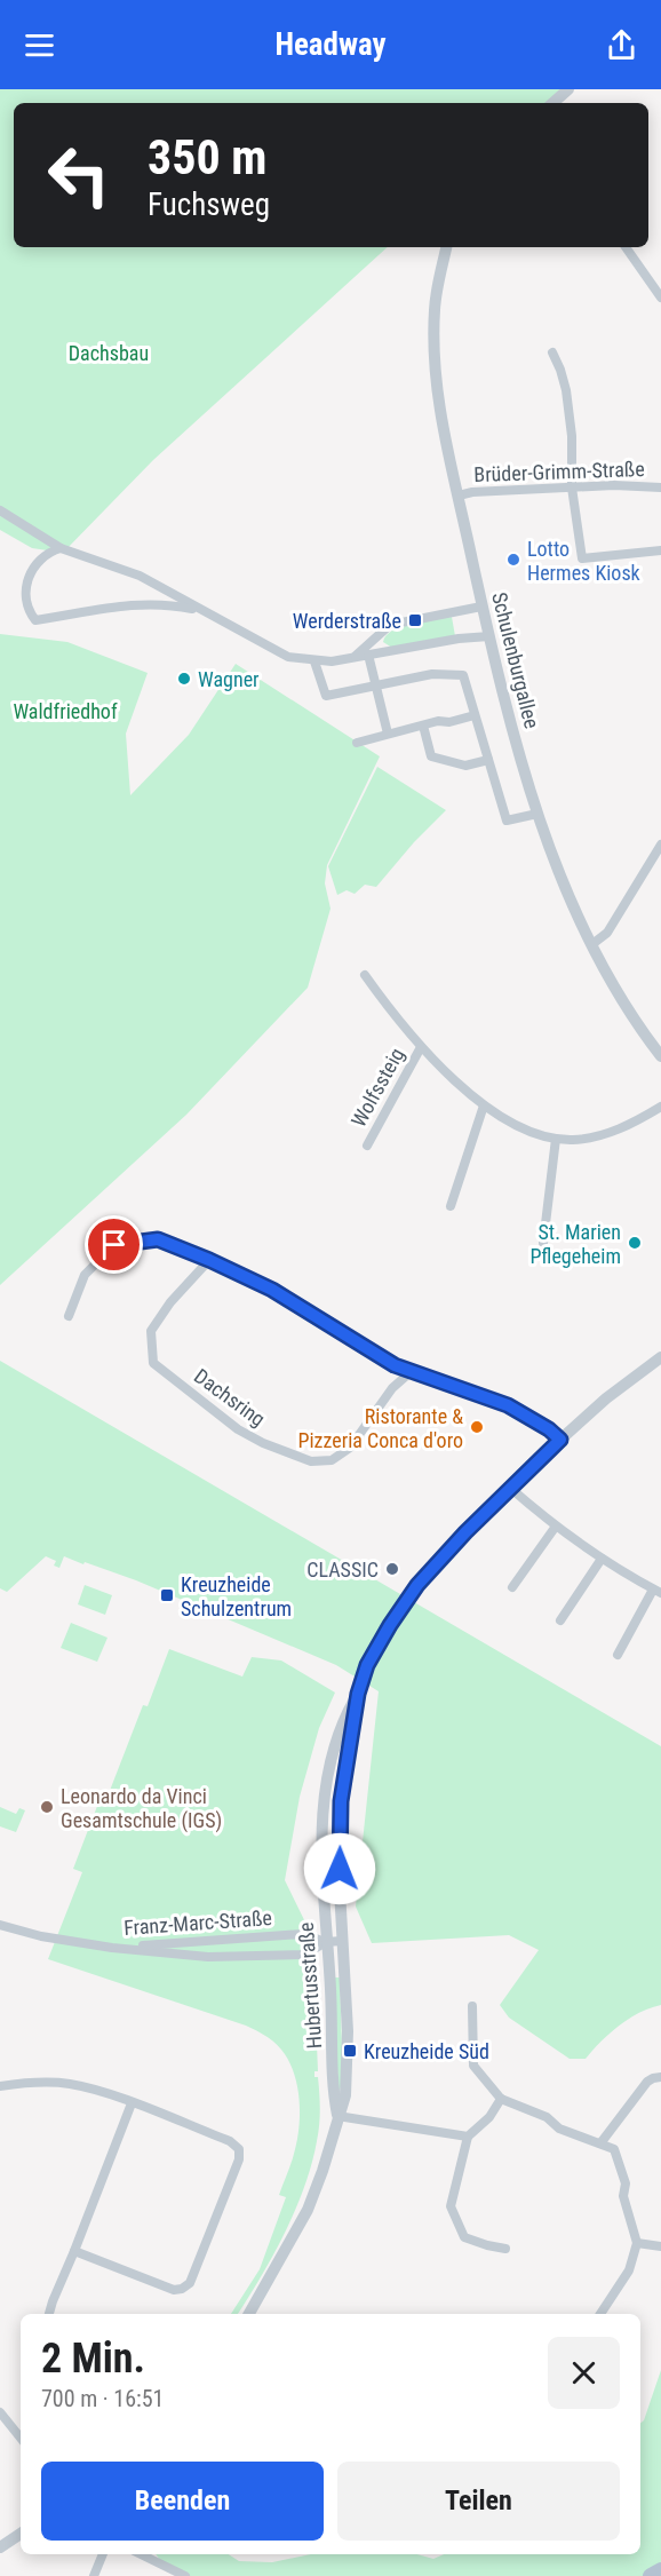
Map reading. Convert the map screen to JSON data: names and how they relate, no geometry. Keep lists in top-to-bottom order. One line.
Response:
{"streets":{"street":["Brüder-Grimm-Straße","Schulenburgallee","Wolfssteig","Dachsring","Franz-Marc-Straße","Hubertusstraße"]},"crossings":[["Brüder-Grimm-Straße","Schulenburgallee"],["Franz-Marc-Straße","Hubertusstraße"]],"parks":["Dachsbau","Waldfriedhof"],"places":{"other":["Lotto Hermes Kiosk","Wagner","St. Marien Pflegeheim","Ristorante & Pizzeria Conca d'oro","CLASSIC","Leonardo da Vinci Gesamtschule (IGS)"],"transit":["Werderstraße","Kreuzheide Schulzentrum","Kreuzheide Süd"]},"page":{"header":"Headway","turn":["350 m","Fuchsweg"],"heading":["2 Min.","700 m · 16:51"],"buttons":["Beenden","Teilen"]}}
